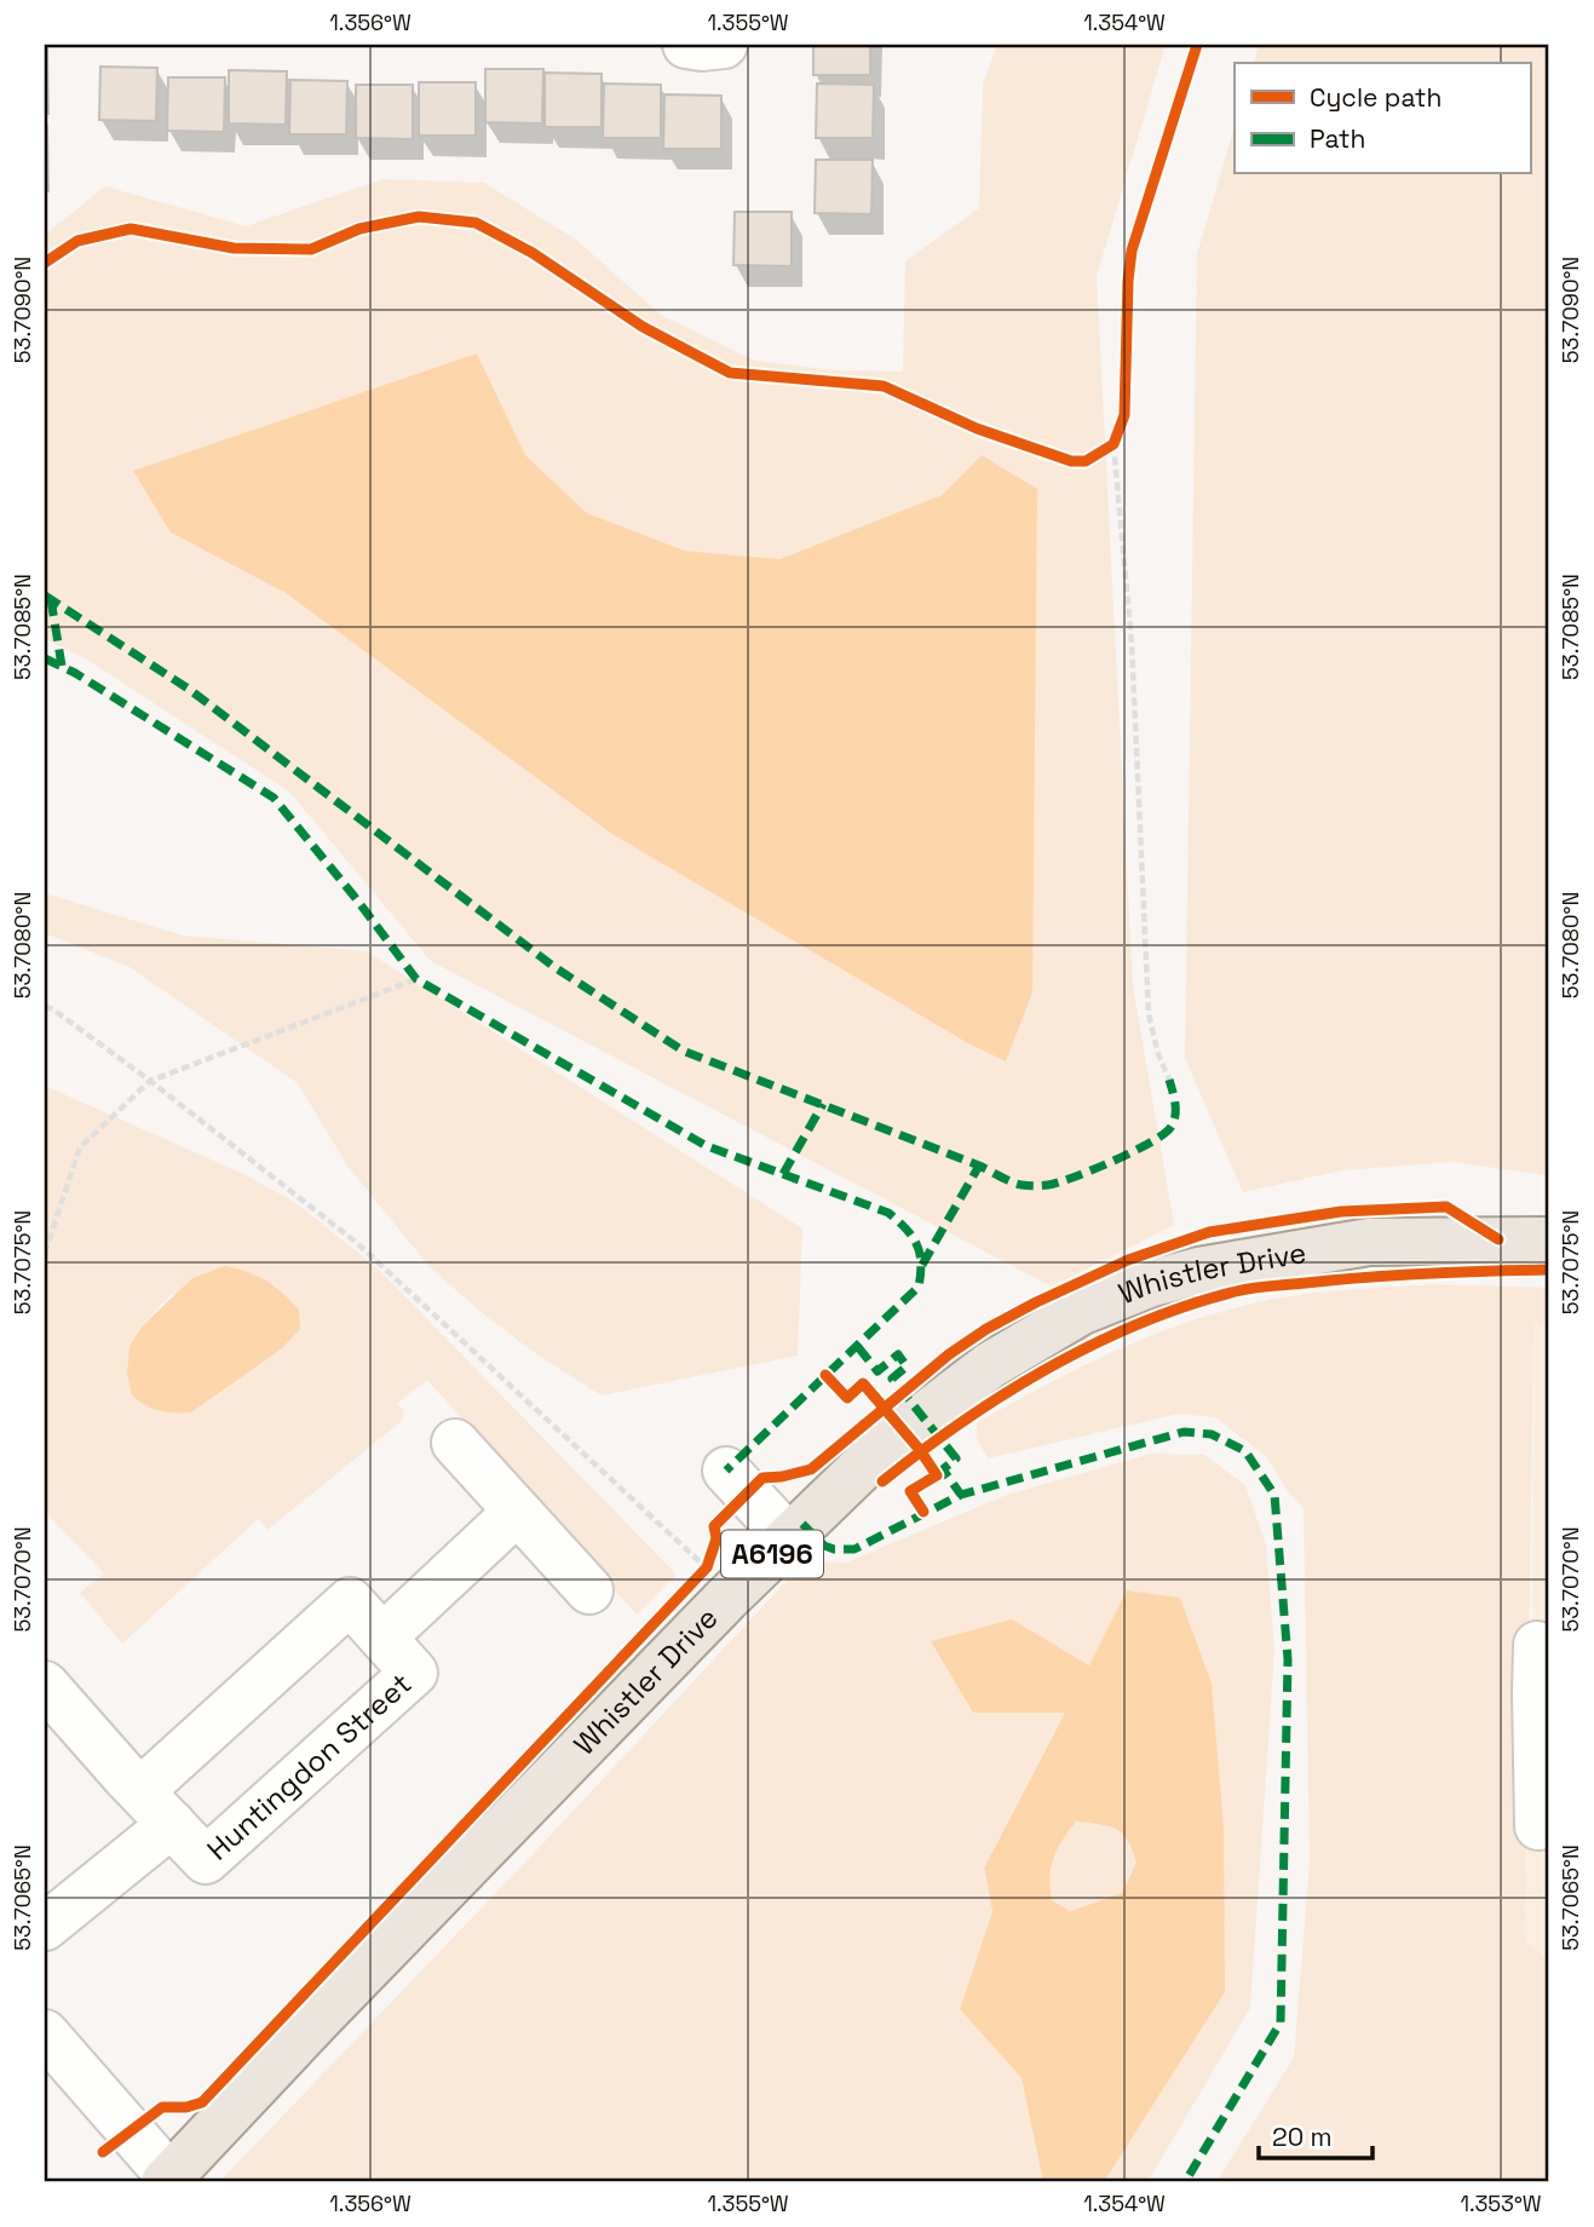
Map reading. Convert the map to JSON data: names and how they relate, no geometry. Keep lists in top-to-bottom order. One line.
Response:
{"streets":{"main road":["Whistler Drive","A6196"],"street":["Huntingdon Street"]},"legend":["Cycle path","Path"],"scale_bar":"20 m","coordinates":["1.356°W","1.355°W","1.354°W","53.7090°N","53.7085°N","53.7080°N","53.7075°N","53.7070°N","53.7065°N","1.353°W"]}
